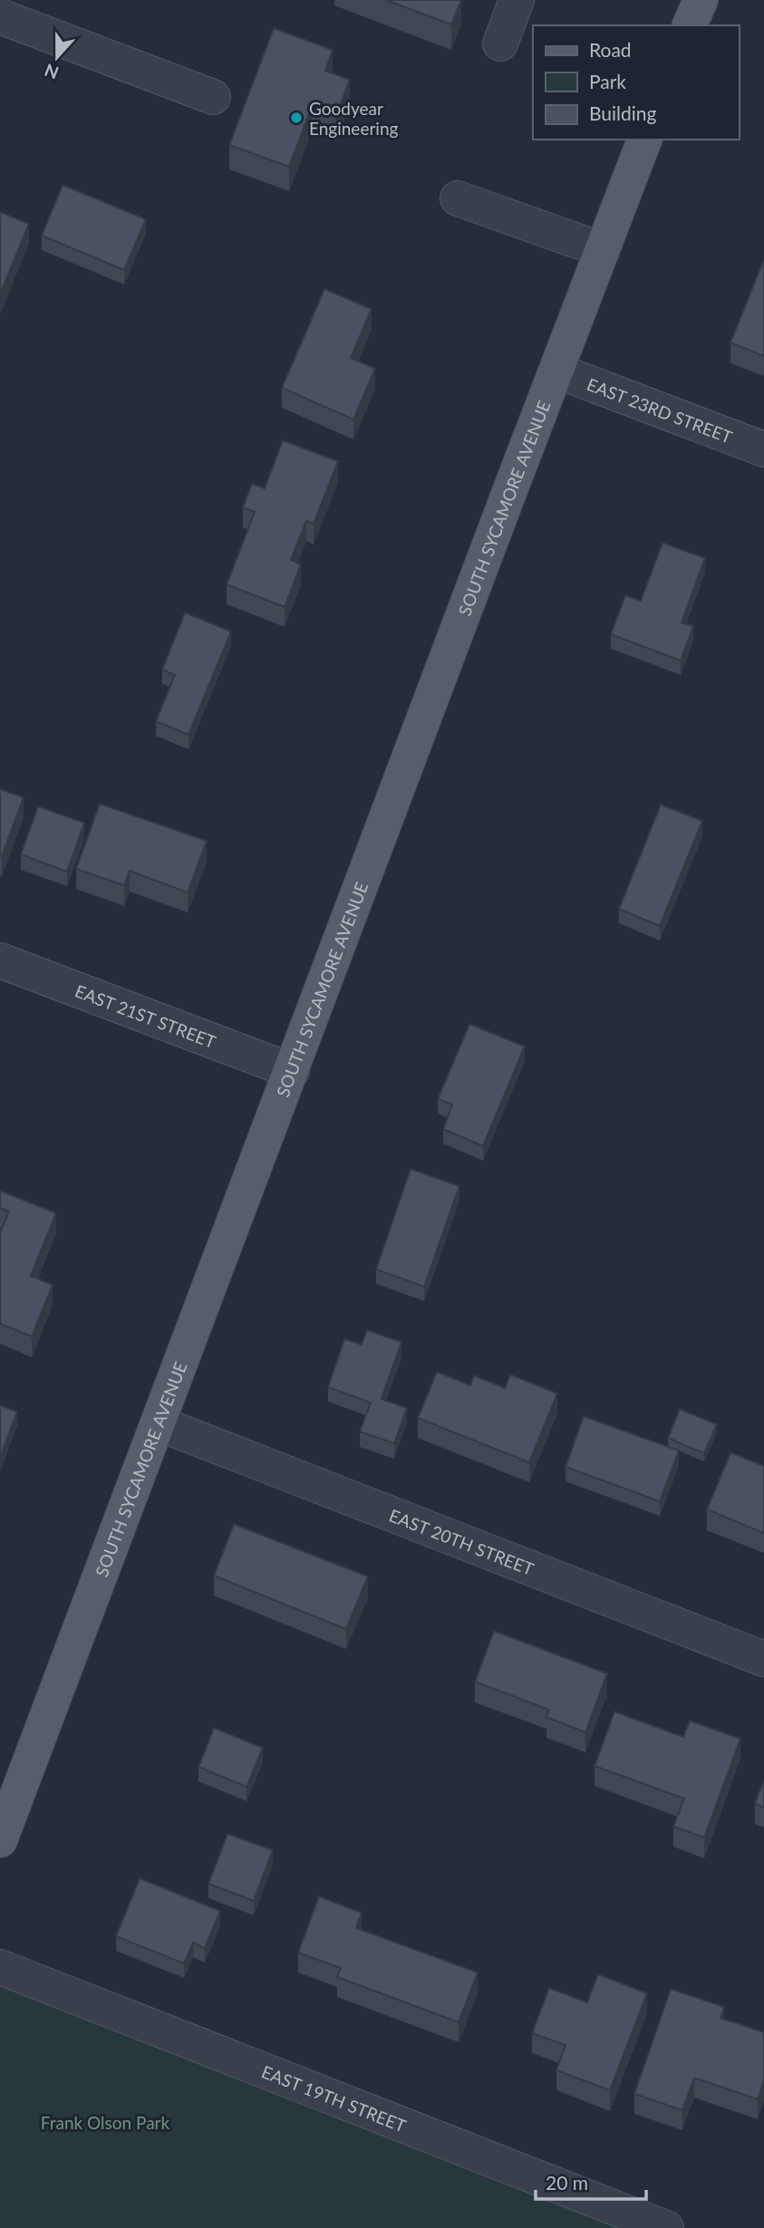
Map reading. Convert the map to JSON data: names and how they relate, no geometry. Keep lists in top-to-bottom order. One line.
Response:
{"streets":{"main road":["SOUTH SYCAMORE AVENUE"],"street":["EAST 23RD STREET","EAST 21ST STREET","EAST 20TH STREET","EAST 19TH STREET"]},"crossings":[["EAST 23RD STREET","SOUTH SYCAMORE AVENUE"],["SOUTH SYCAMORE AVENUE","EAST 21ST STREET"],["SOUTH SYCAMORE AVENUE","EAST 20TH STREET"]],"parks":["Frank Olson Park"],"places":["Goodyear Engineering"],"legend":["Road","Park","Building"],"scale_bar":"20 m","north":"bottom"}
